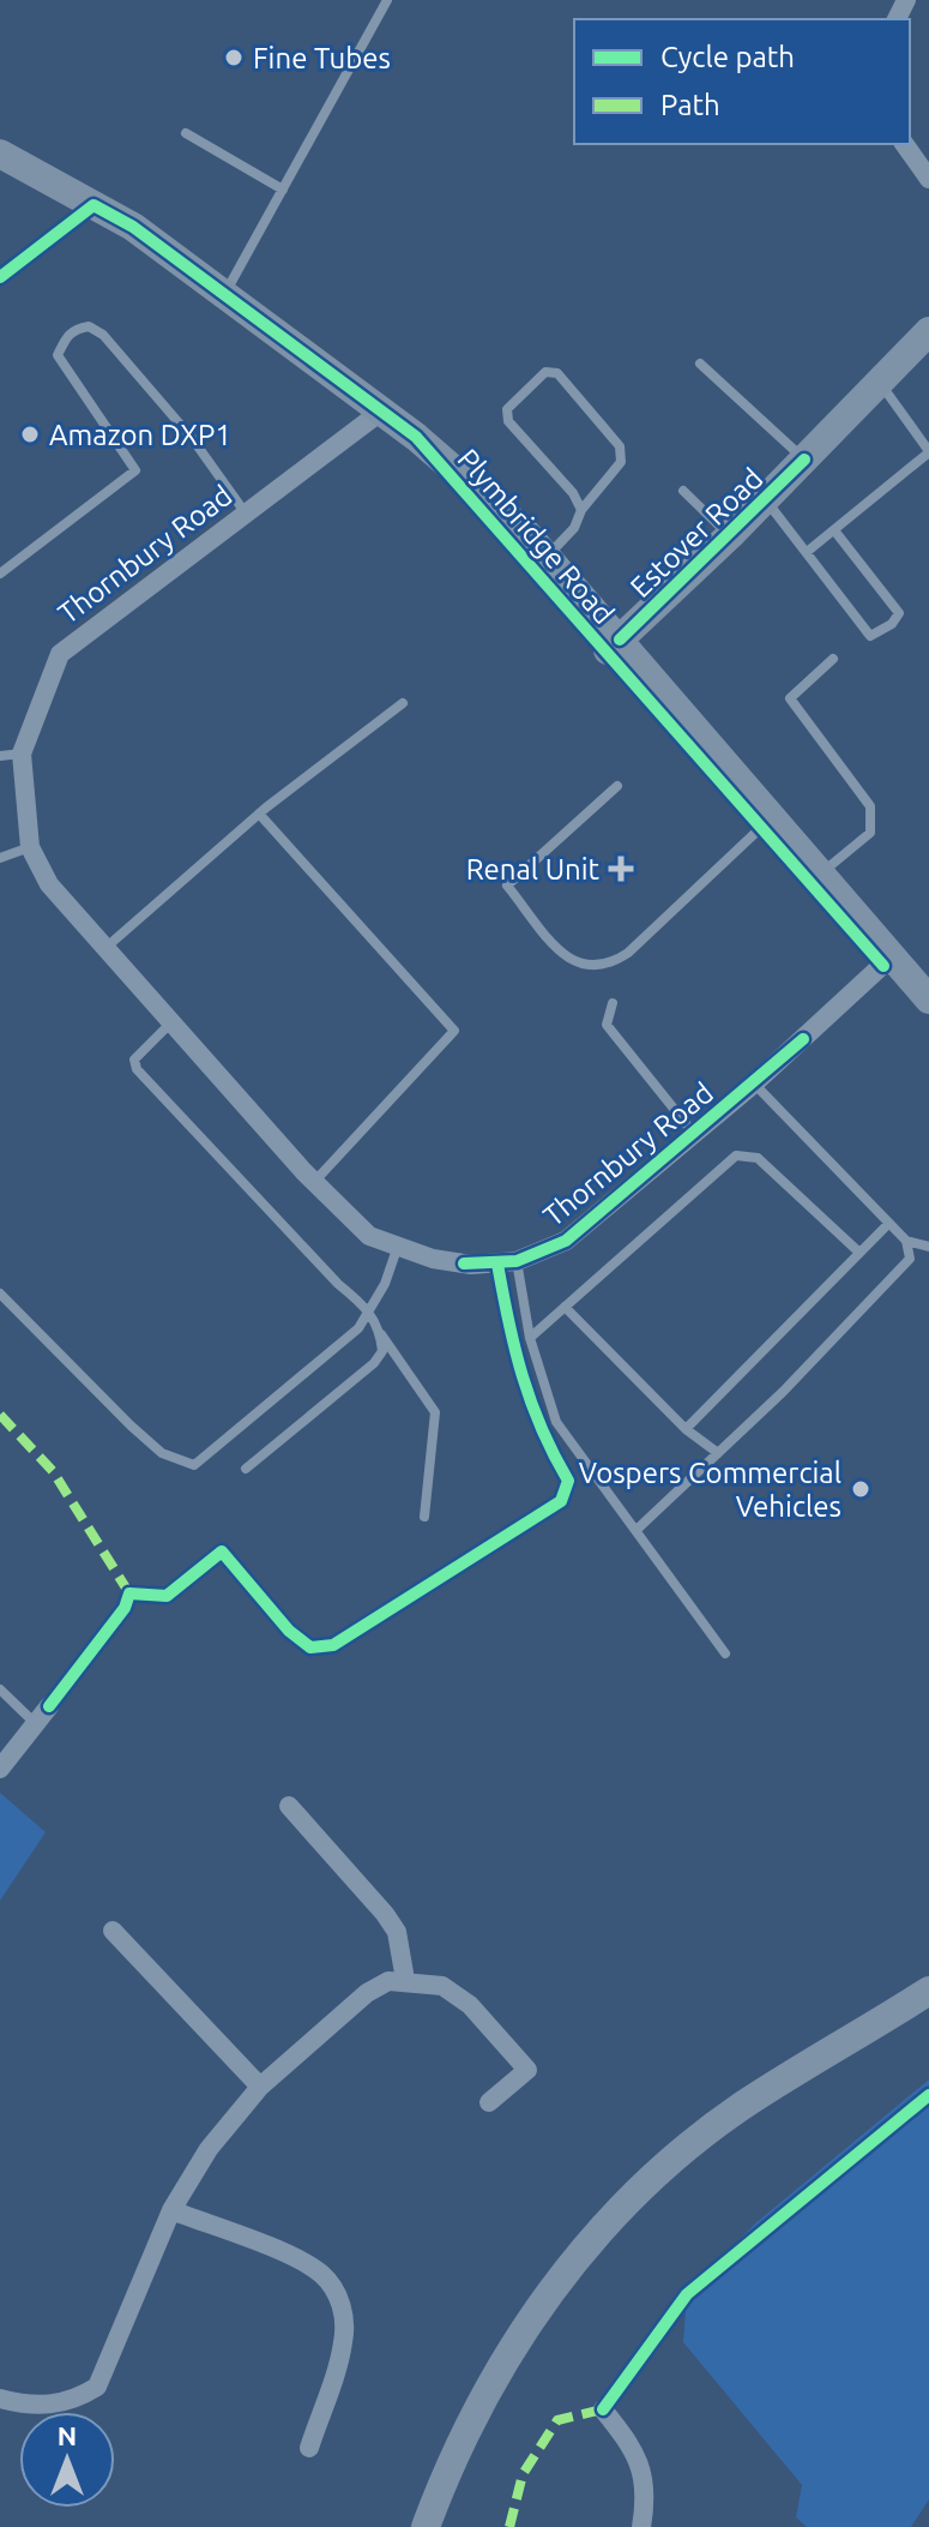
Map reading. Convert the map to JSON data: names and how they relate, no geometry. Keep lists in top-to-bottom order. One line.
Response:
{"streets":{"main road":["Estover Road","Plymbridge Road"],"street":["Thornbury Road"]},"crossings":[["Estover Road","Plymbridge Road"],["Plymbridge Road","Thornbury Road"]],"places":{"other":["Fine Tubes","Amazon DXP1","Vospers Commercial Vehicles"],"health":["Renal Unit"]},"legend":["Cycle path","Path"],"north":"top"}
